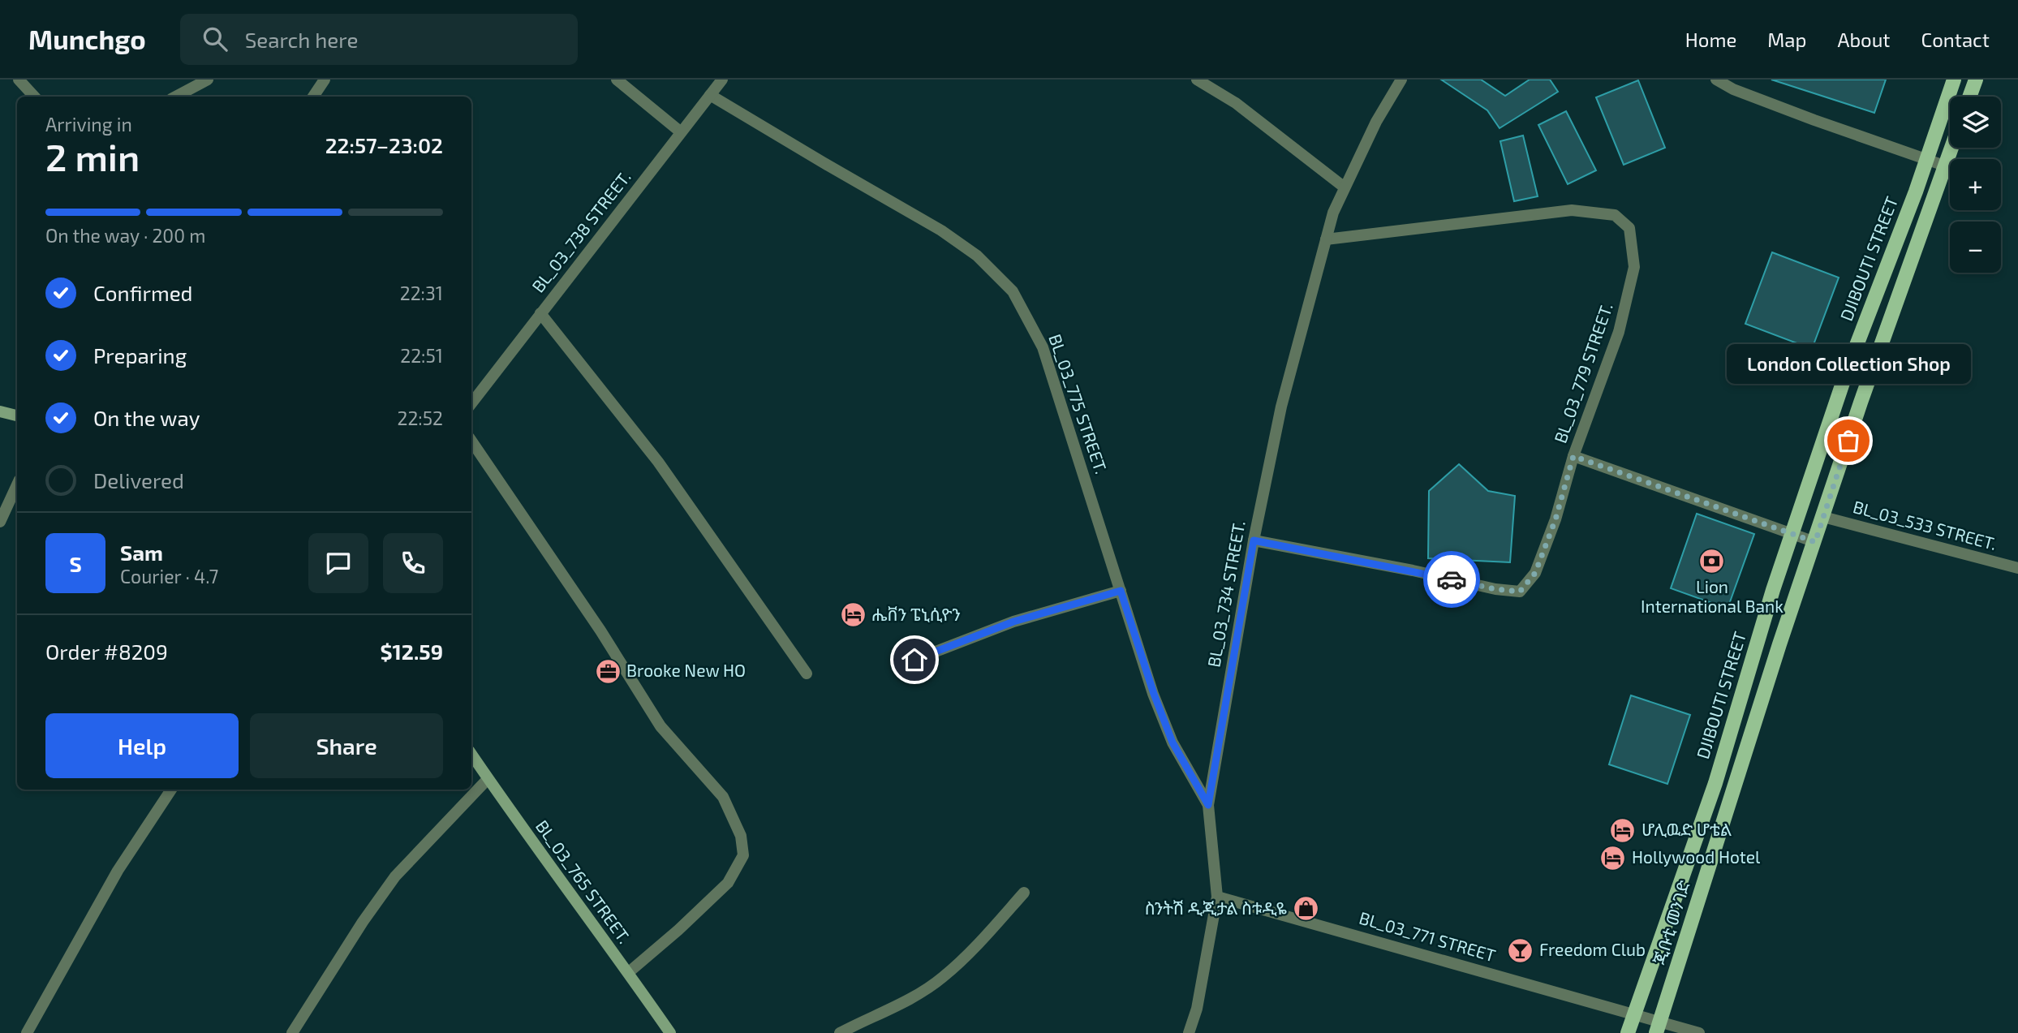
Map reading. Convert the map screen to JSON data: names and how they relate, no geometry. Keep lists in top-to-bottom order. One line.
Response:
{"streets":{"main road":["DJIBOUTI STREET","ጂቡቲ መንገድ"],"street":["BL_03_738 STREET.","BL_03_779 STREET.","BL_03_775 STREET.","BL_03_533 STREET.","BL_03_734 STREET.","BL_03_765 STREET.","BL_03_771 STREET"]},"crossings":[["BL_03_738 STREET.","BL_03_775 STREET."],["DJIBOUTI STREET","BL_03_771 STREET"],["BL_03_779 STREET.","BL_03_734 STREET."],["BL_03_775 STREET.","BL_03_734 STREET."],["BL_03_533 STREET.","ጂቡቲ መንገድ"],["BL_03_734 STREET.","BL_03_771 STREET"],["ጂቡቲ መንገድ","BL_03_771 STREET"]],"places":{"other":["London Collection Shop"],"bank":["Lion International Bank"],"hotel":["ሔቨን ፔኒሲዮን","ሆሊዉድ ሆቴል","Hollywood Hotel"],"office":["Brooke New HO"],"shop":["ስንትሽ ዲጂታል ስቱዲዬ"],"bar":["Freedom Club"]},"page":{"header":"Munchgo","search":"Search here","nav":["Home","Map","About","Contact"],"map_buttons":["+","−"],"heading":["2 min","Arriving in","22:57–23:02"],"panel":["Sam","Courier · 4.7","Order #8209","$12.59"],"bar":"On the way · 200 m","list":[["Confirmed","22:31"],["Preparing","22:51"],["On the way","22:52"],"Delivered"],"bubble":"London Collection Shop","round":"S","buttons":["Help","Share"]}}
